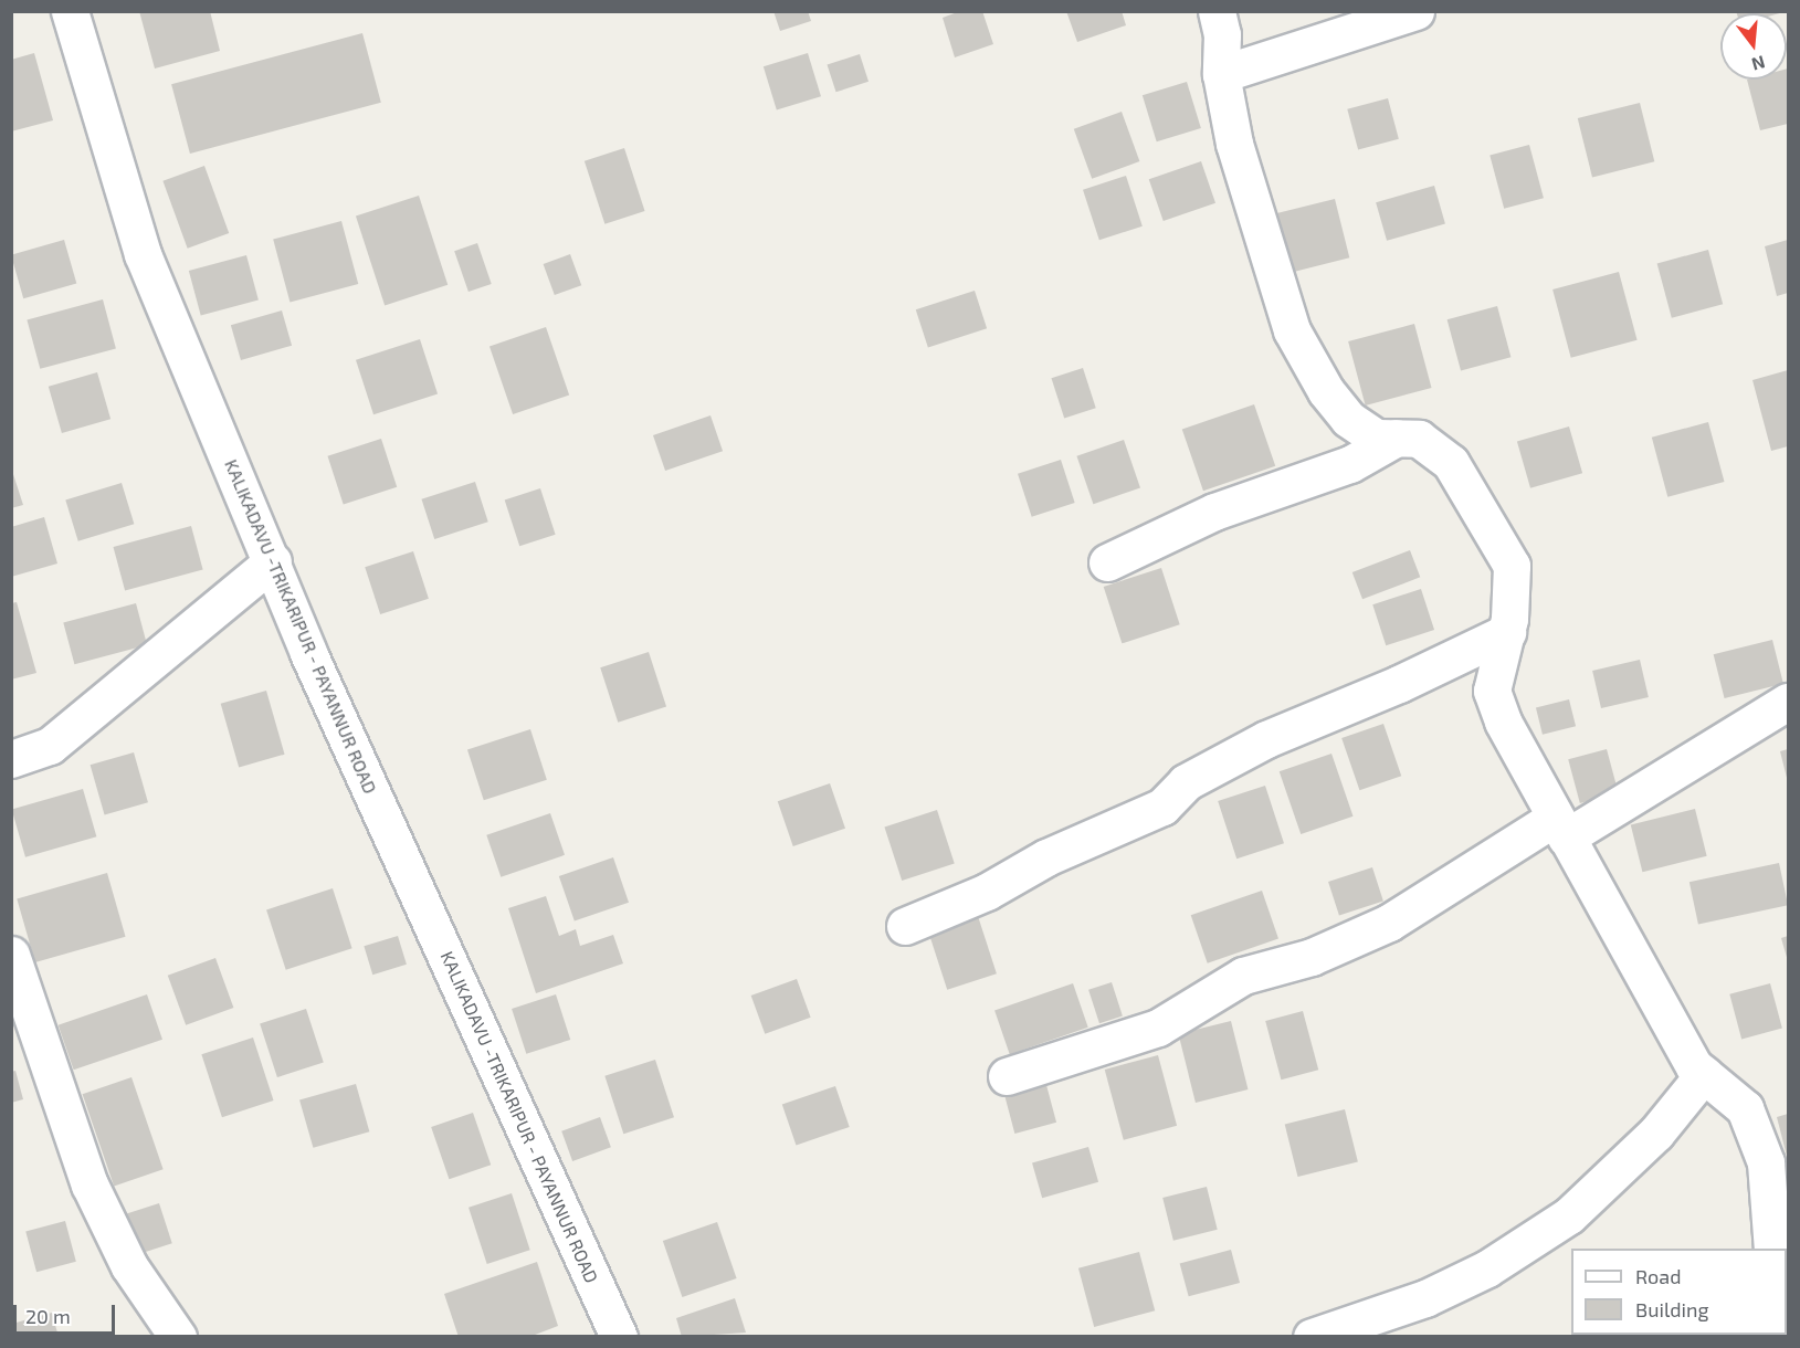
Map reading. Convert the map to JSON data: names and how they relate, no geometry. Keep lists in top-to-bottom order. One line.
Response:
{"streets":{"street":["KALIKADAVU -TRIKARIPUR - PAYANNUR ROAD"]},"legend":["Road","Building"],"scale_bar":"20 m","north":"bottom"}
